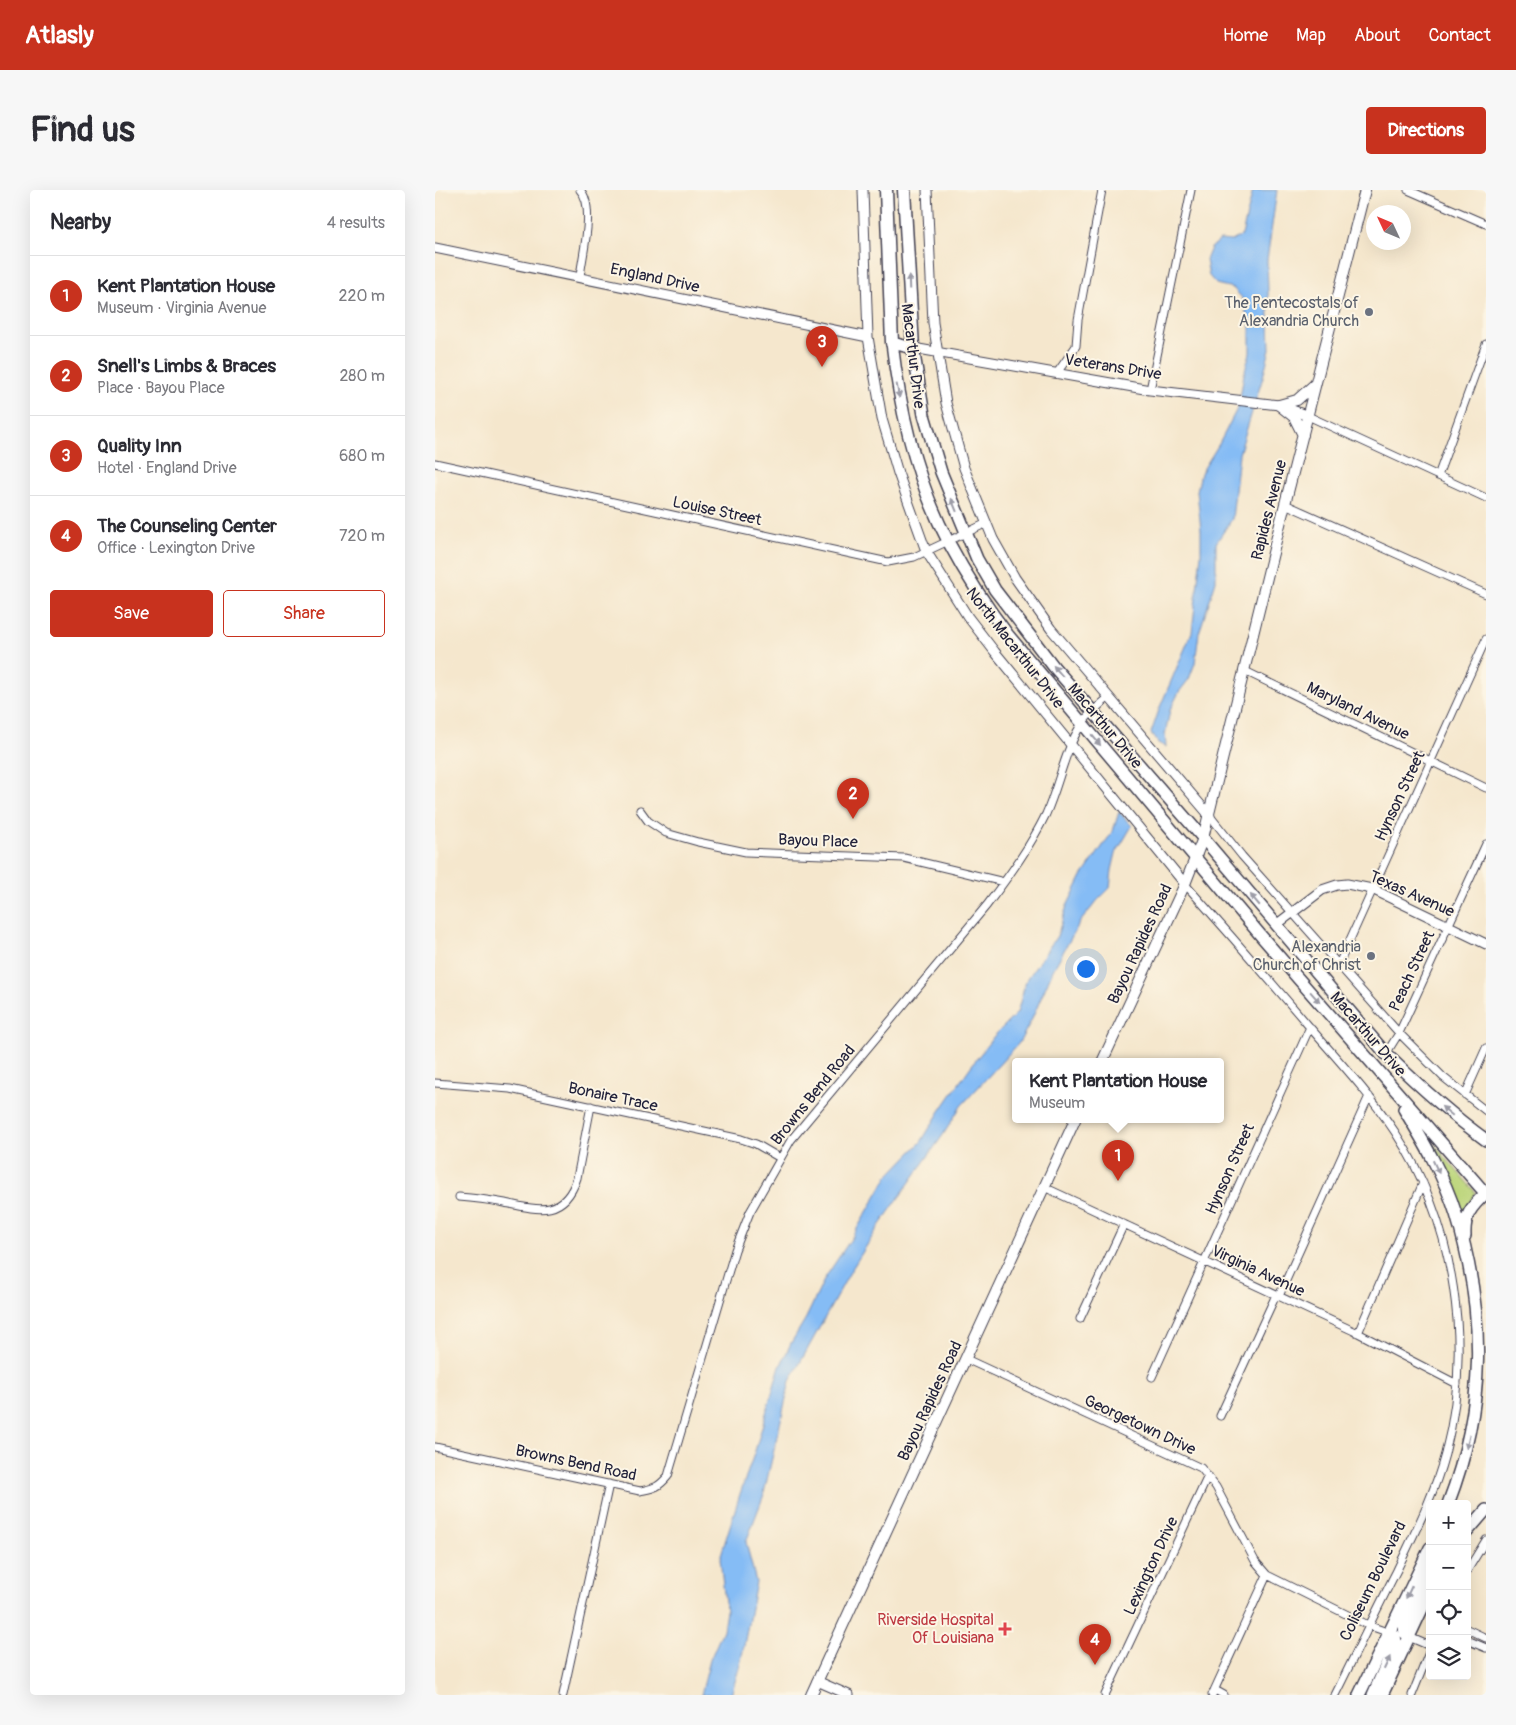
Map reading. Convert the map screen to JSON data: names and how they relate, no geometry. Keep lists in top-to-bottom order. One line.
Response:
{"streets":{"highway":["Macarthur Drive"],"main road":["Rapides Avenue","Bayou Rapides Road"],"street":["England Drive","Veterans Drive","Louise Street","North Macarthur Drive","Maryland Avenue","Hynson Street","Bayou Place","Texas Avenue","Peach Street","Browns Bend Road","Bonaire Trace","Virginia Avenue","Georgetown Drive","Lexington Drive","Coliseum Boulevard"]},"crossings":[["England Drive","North Macarthur Drive"],["Macarthur Drive","Veterans Drive"],["Macarthur Drive","Rapides Avenue"],["Macarthur Drive","Louise Street"],["Macarthur Drive","Hynson Street"],["Macarthur Drive","Texas Avenue"],["Macarthur Drive","Bayou Rapides Road"],["Macarthur Drive","Peach Street"],["Macarthur Drive","Browns Bend Road"],["Veterans Drive","Rapides Avenue"],["Rapides Avenue","Maryland Avenue"],["Rapides Avenue","Bayou Rapides Road"],["Louise Street","North Macarthur Drive"],["North Macarthur Drive","Bayou Rapides Road"],["North Macarthur Drive","Browns Bend Road"],["Maryland Avenue","Hynson Street"],["Hynson Street","Texas Avenue"],["Hynson Street","Virginia Avenue"],["Bayou Place","Browns Bend Road"],["Texas Avenue","Peach Street"],["Bayou Rapides Road","Virginia Avenue"],["Bayou Rapides Road","Georgetown Drive"],["Browns Bend Road","Bonaire Trace"],["Virginia Avenue","Coliseum Boulevard"],["Georgetown Drive","Lexington Drive"],["Georgetown Drive","Coliseum Boulevard"]],"places":{"other":["The Pentecostals of Alexandria Church","Alexandria Church of Christ"],"health":["Riverside Hospital Of Louisiana"]},"north":"top left","page":{"header":"Atlasly","nav":["Home","Map","About","Contact"],"buttons":["Directions",["Save","Share"]],"title":"Find us","heading":["Nearby","4 results"],"list":[{"mark":"1","name":"Kent Plantation House","note":"Museum · Virginia Avenue","value":"220 m"},{"mark":"2","name":"Snell's Limbs & Braces","note":"Place · Bayou Place","value":"280 m"},{"mark":"3","name":"Quality Inn","note":"Hotel · England Drive","value":"680 m"},{"mark":"4","name":"The Counseling Center","note":"Office · Lexington Drive","value":"720 m"}],"pins":["3","2","1","4"],"popup":["Kent Plantation House","Museum"],"map_buttons":["+","−"]}}
